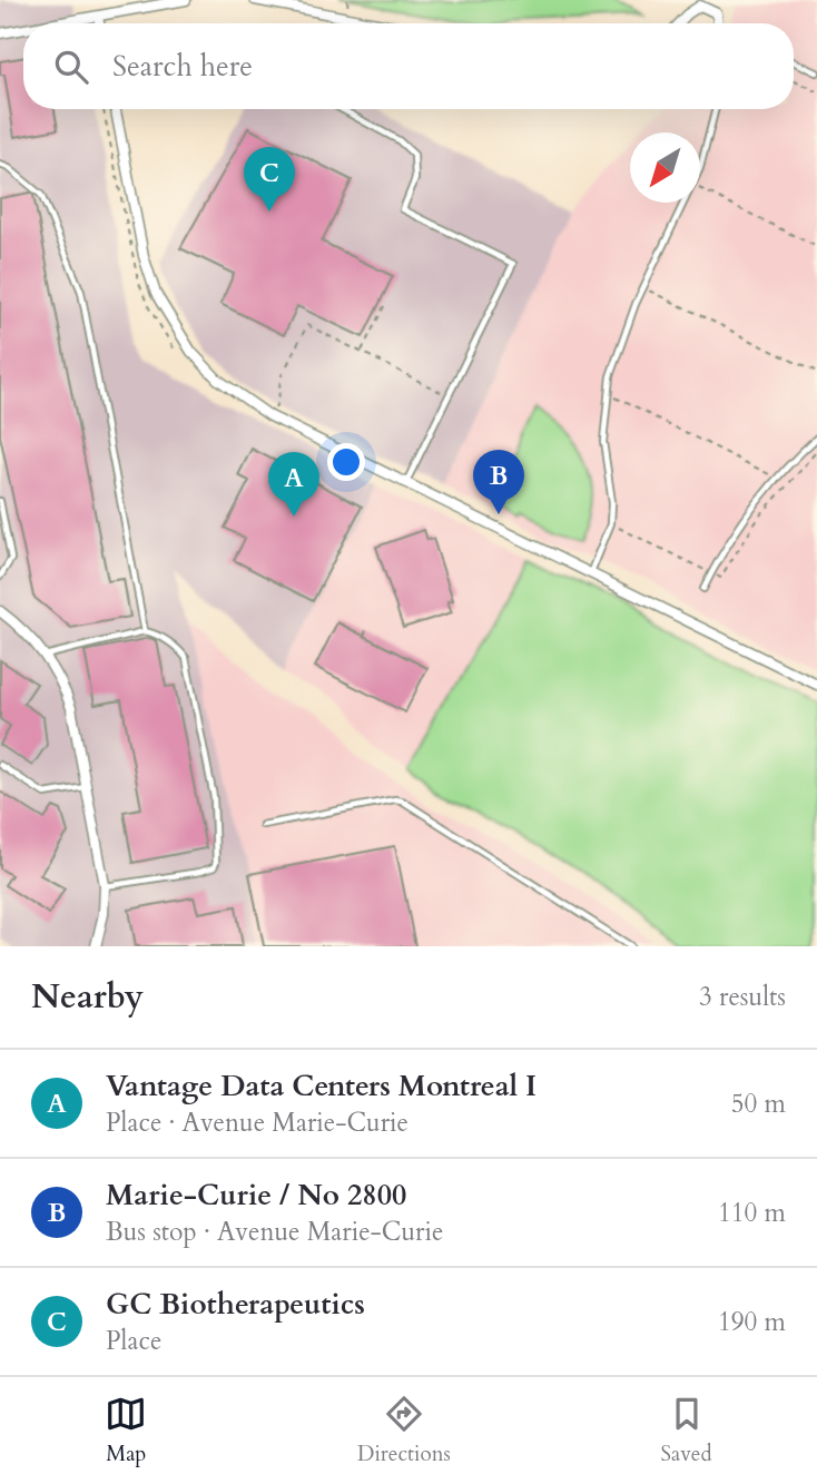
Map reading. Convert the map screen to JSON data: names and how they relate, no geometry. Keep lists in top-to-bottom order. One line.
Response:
{"north":"bottom left","page":{"search":"Search here","pins":["C","B","A"],"heading":["Nearby","3 results"],"list":[{"mark":"A","name":"Vantage Data Centers Montreal I","note":"Place · Avenue Marie-Curie","value":"50 m"},{"mark":"B","name":"Marie-Curie / No 2800","note":"Bus stop · Avenue Marie-Curie","value":"110 m"},{"mark":"C","name":"GC Biotherapeutics","note":"Place","value":"190 m"}],"nav":["Map","Directions","Saved"]}}
